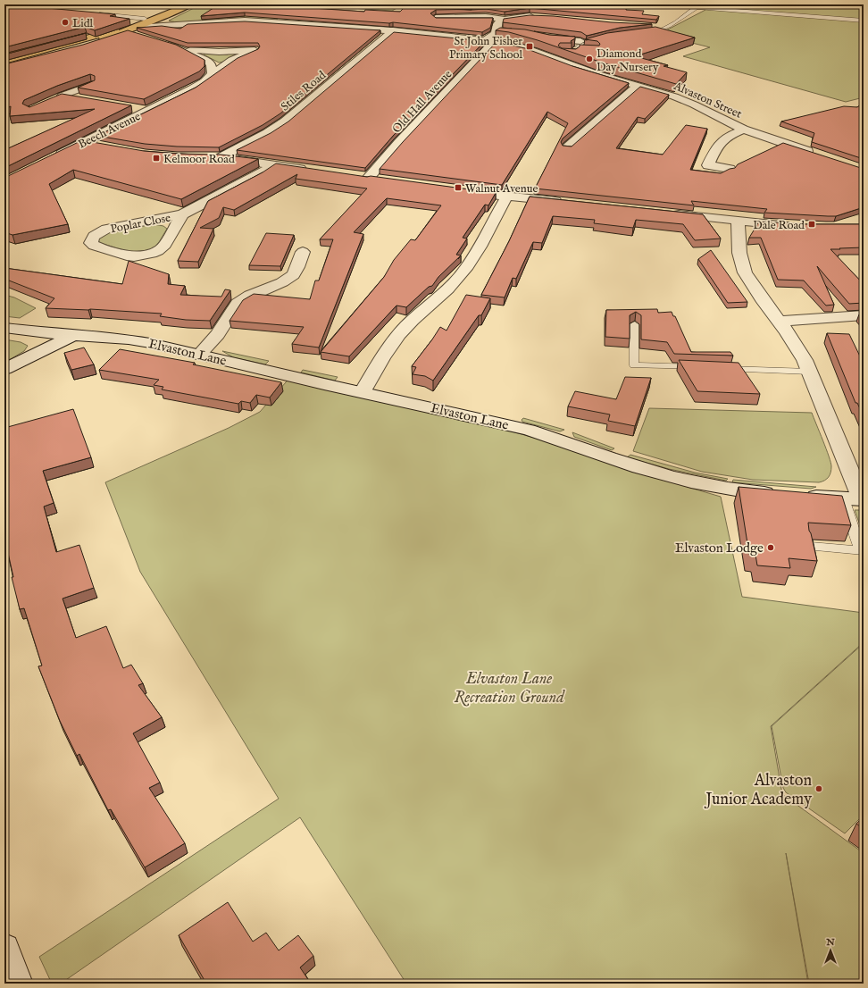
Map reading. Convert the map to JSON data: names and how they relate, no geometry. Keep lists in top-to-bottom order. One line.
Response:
{"streets":{"street":["Stiles Road","Alvaston Street","Old Hall Avenue","Beech Avenue","Poplar Close","Elvaston Lane"]},"crossings":[["Stiles Road","Alvaston Street"],["Alvaston Street","Old Hall Avenue"]],"parks":["Elvaston Lane Recreation Ground"],"places":{"other":["Lidl","Diamond Day Nursery","Elvaston Lodge","Alvaston Junior Academy"],"transit":["St John Fisher Primary School","Kelmoor Road","Walnut Avenue","Dale Road"]},"north":"top"}
